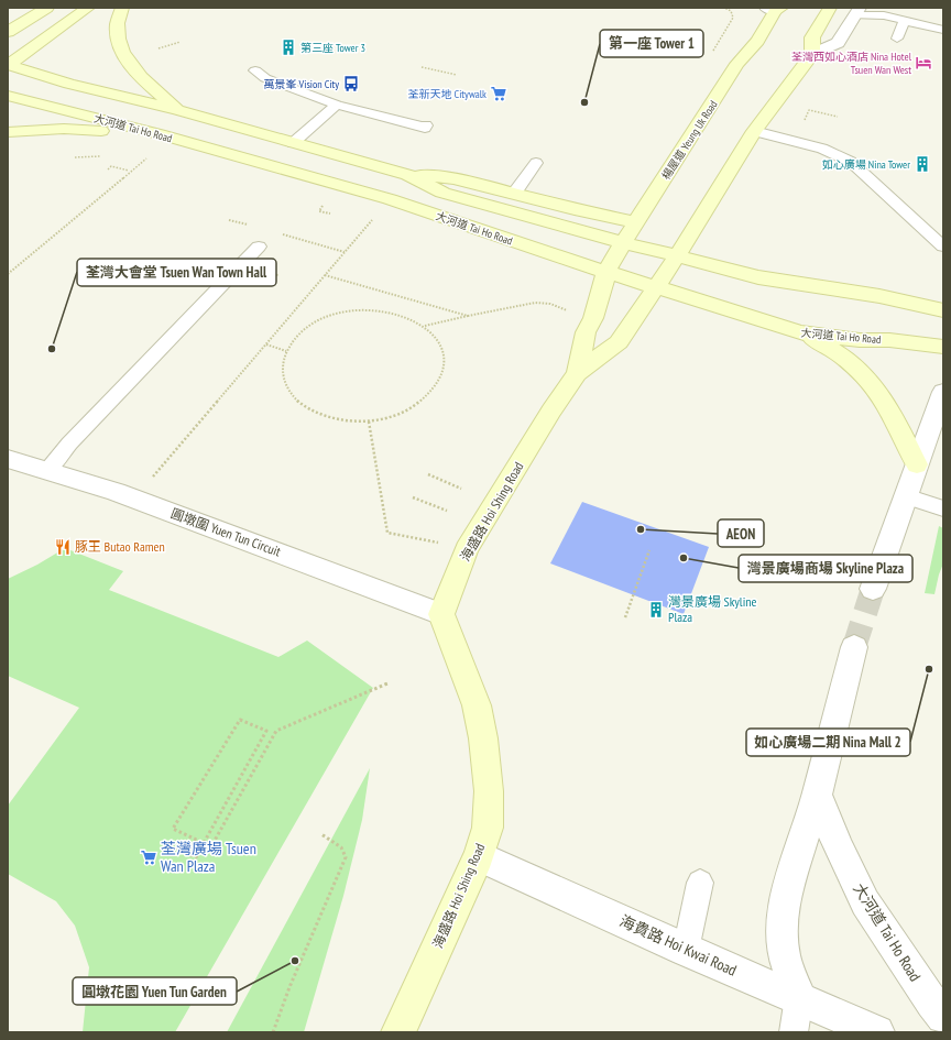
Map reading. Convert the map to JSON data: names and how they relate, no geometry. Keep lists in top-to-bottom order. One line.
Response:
{"streets":{"main road":["大河道 Tai Ho Road","楊屋道 Yeung Uk Road","海盛路 Hoi Shing Road"],"street":["圓墩圍 Yuen Tun Circuit","海貴路 Hoi Kwai Road"]},"crossings":[["大河道 Tai Ho Road","楊屋道 Yeung Uk Road"],["大河道 Tai Ho Road","海盛路 Hoi Shing Road"],["楊屋道 Yeung Uk Road","海盛路 Hoi Shing Road"],["海盛路 Hoi Shing Road","圓墩圍 Yuen Tun Circuit"],["海盛路 Hoi Shing Road","海貴路 Hoi Kwai Road"]],"places":{"building":["第三座 Tower 3","如心廣場 Nina Tower","灣景廣場 Skyline Plaza"],"hotel":["荃灣西如心酒店 Nina Hotel Tsuen Wan West"],"bus stop":["萬景峯 Vision City"],"supermarket":["荃新天地 Citywalk","荃灣廣場 Tsuen Wan Plaza"],"other":["第一座 Tower 1","荃灣大會堂 Tsuen Wan Town Hall","AEON","灣景廣場商場 Skyline Plaza","如心廣場二期 Nina Mall 2","圓墩花園 Yuen Tun Garden"],"restaurant":["豚王 Butao Ramen"]}}
